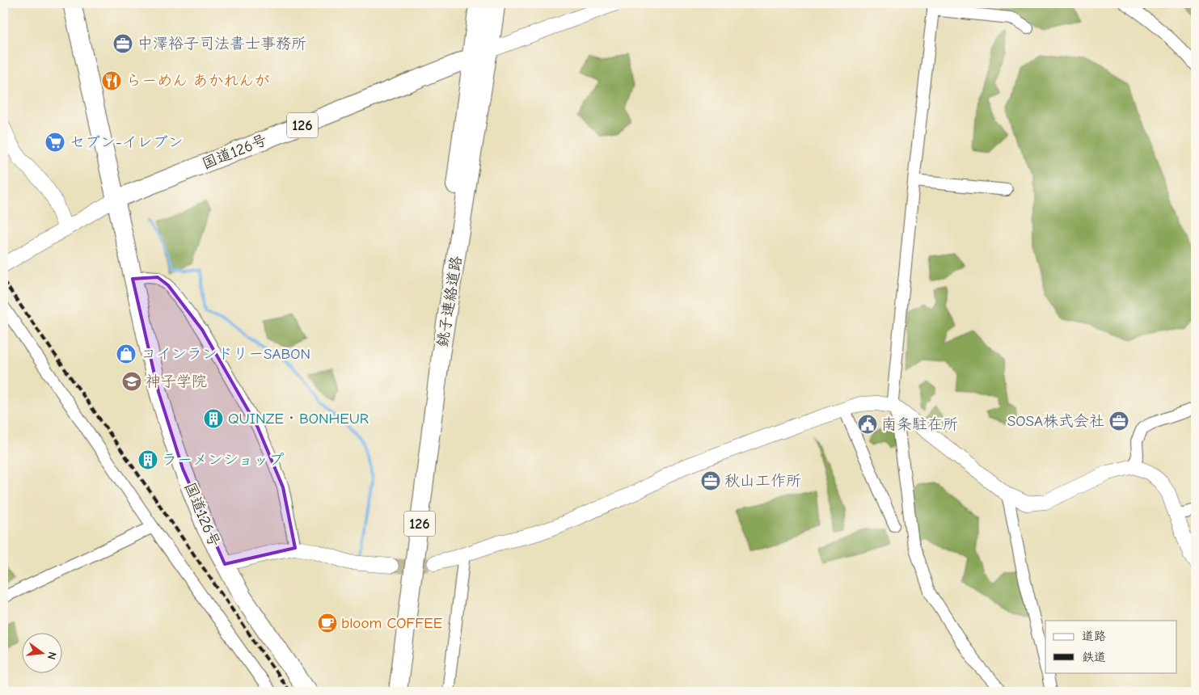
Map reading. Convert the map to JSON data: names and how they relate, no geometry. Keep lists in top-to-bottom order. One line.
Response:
{"streets":{"highway":["126","国道126号","銚子連絡道路"]},"crossings":[["126","国道126号"],["126","銚子連絡道路"],["国道126号","銚子連絡道路"]],"places":{"office":["中澤裕子司法書士事務所","SOSA株式会社","秋山工作所"],"restaurant":["らーめん あかれんが"],"supermarket":["セブン-イレブン"],"shop":["コインランドリーSABON"],"school or university":["神子学院"],"building":["QUINZE・BONHEUR","ラーメンショップ"],"public building":["南条駐在所"],"cafe":["bloom COFFEE"]},"legend":["道路","鉄道"],"north":"right"}
